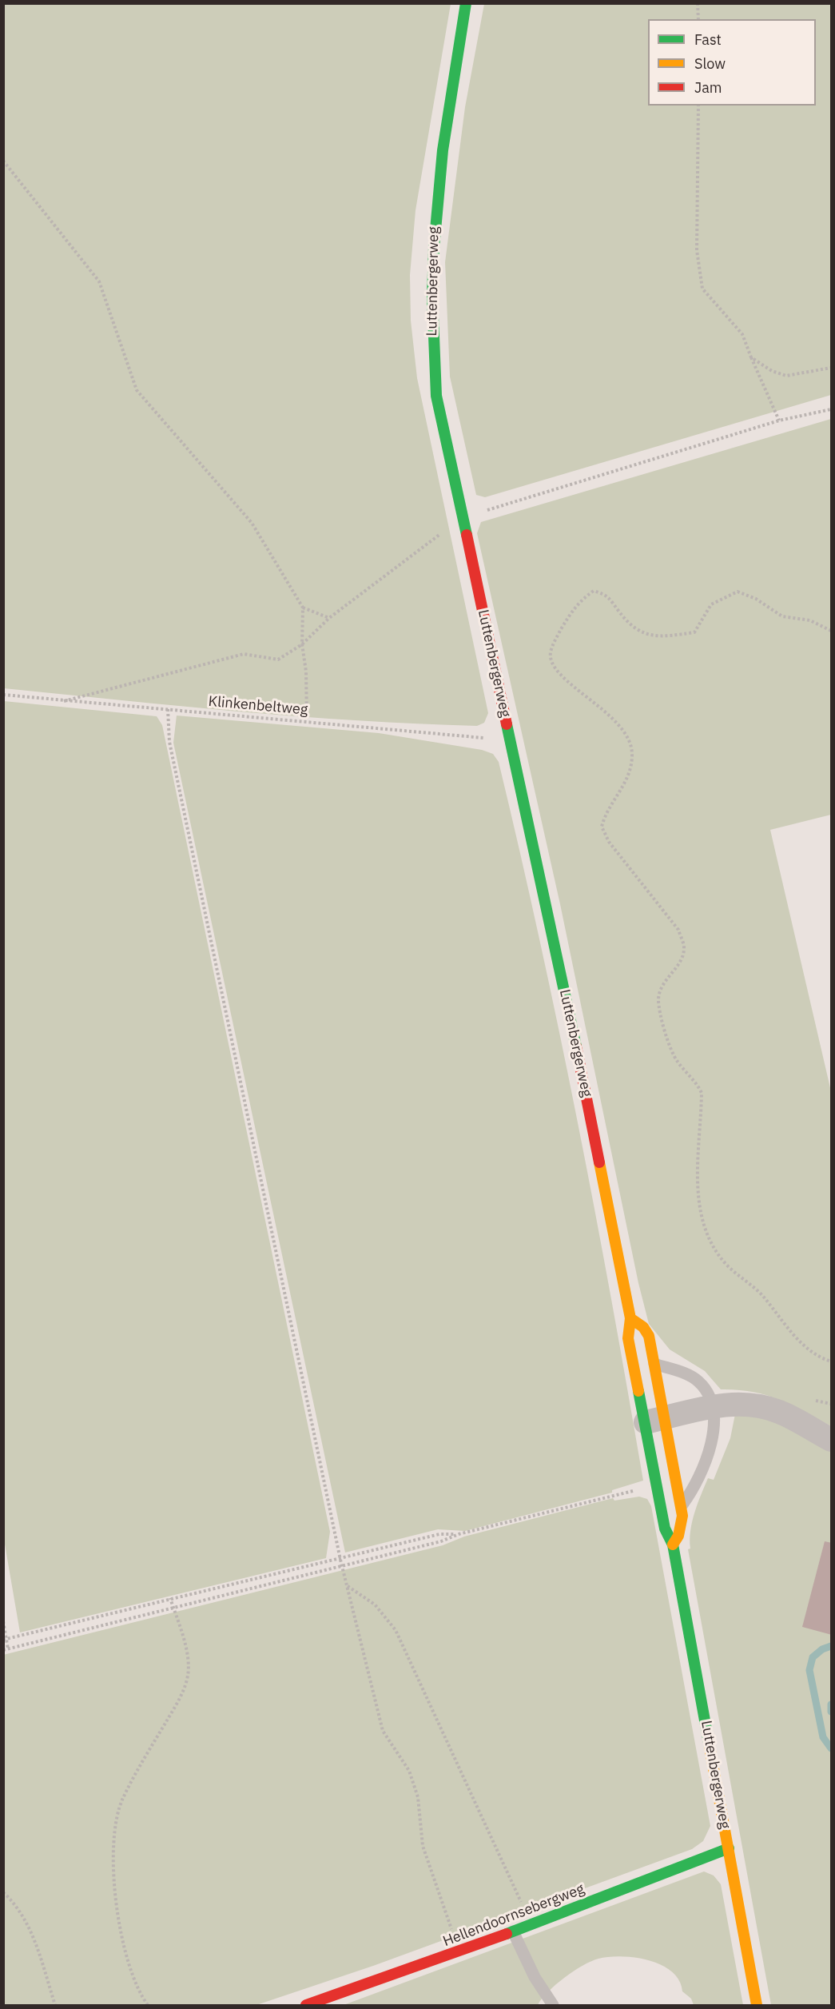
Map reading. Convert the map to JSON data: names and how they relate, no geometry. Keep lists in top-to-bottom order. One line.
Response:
{"streets":{"street":["Luttenbergerweg","Hellendoornsebergweg"],"path":["Klinkenbeltweg"]},"crossings":[["Luttenbergerweg","Klinkenbeltweg"],["Luttenbergerweg","Hellendoornsebergweg"]],"legend":["Fast","Slow","Jam"]}
